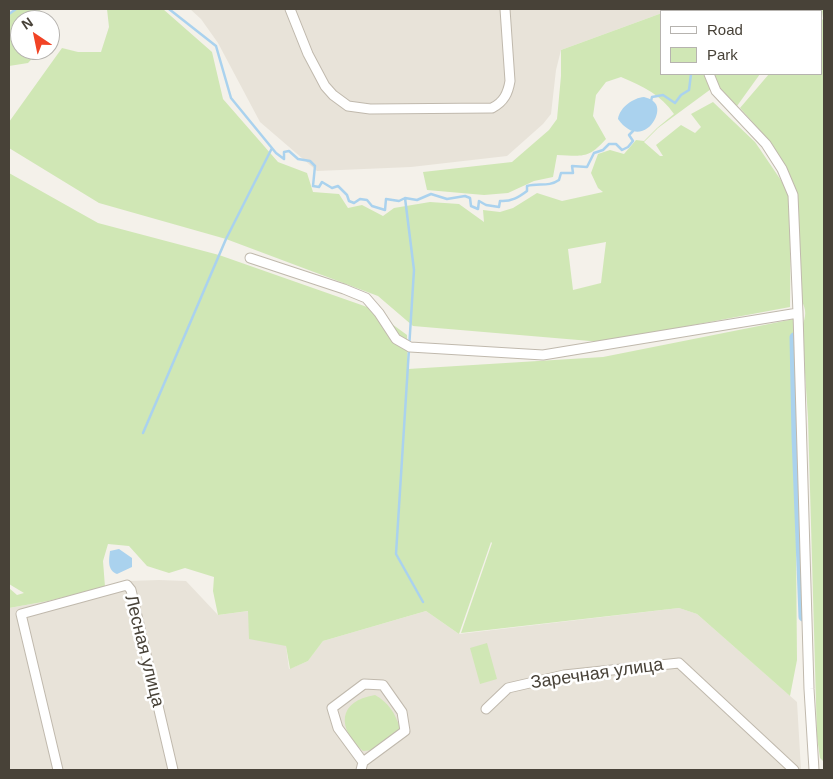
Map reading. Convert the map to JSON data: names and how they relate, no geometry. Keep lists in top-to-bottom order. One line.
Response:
{"streets":{"street":["Лесная улица","Заречная улица"]},"legend":["Road","Park"],"north":"top left"}
